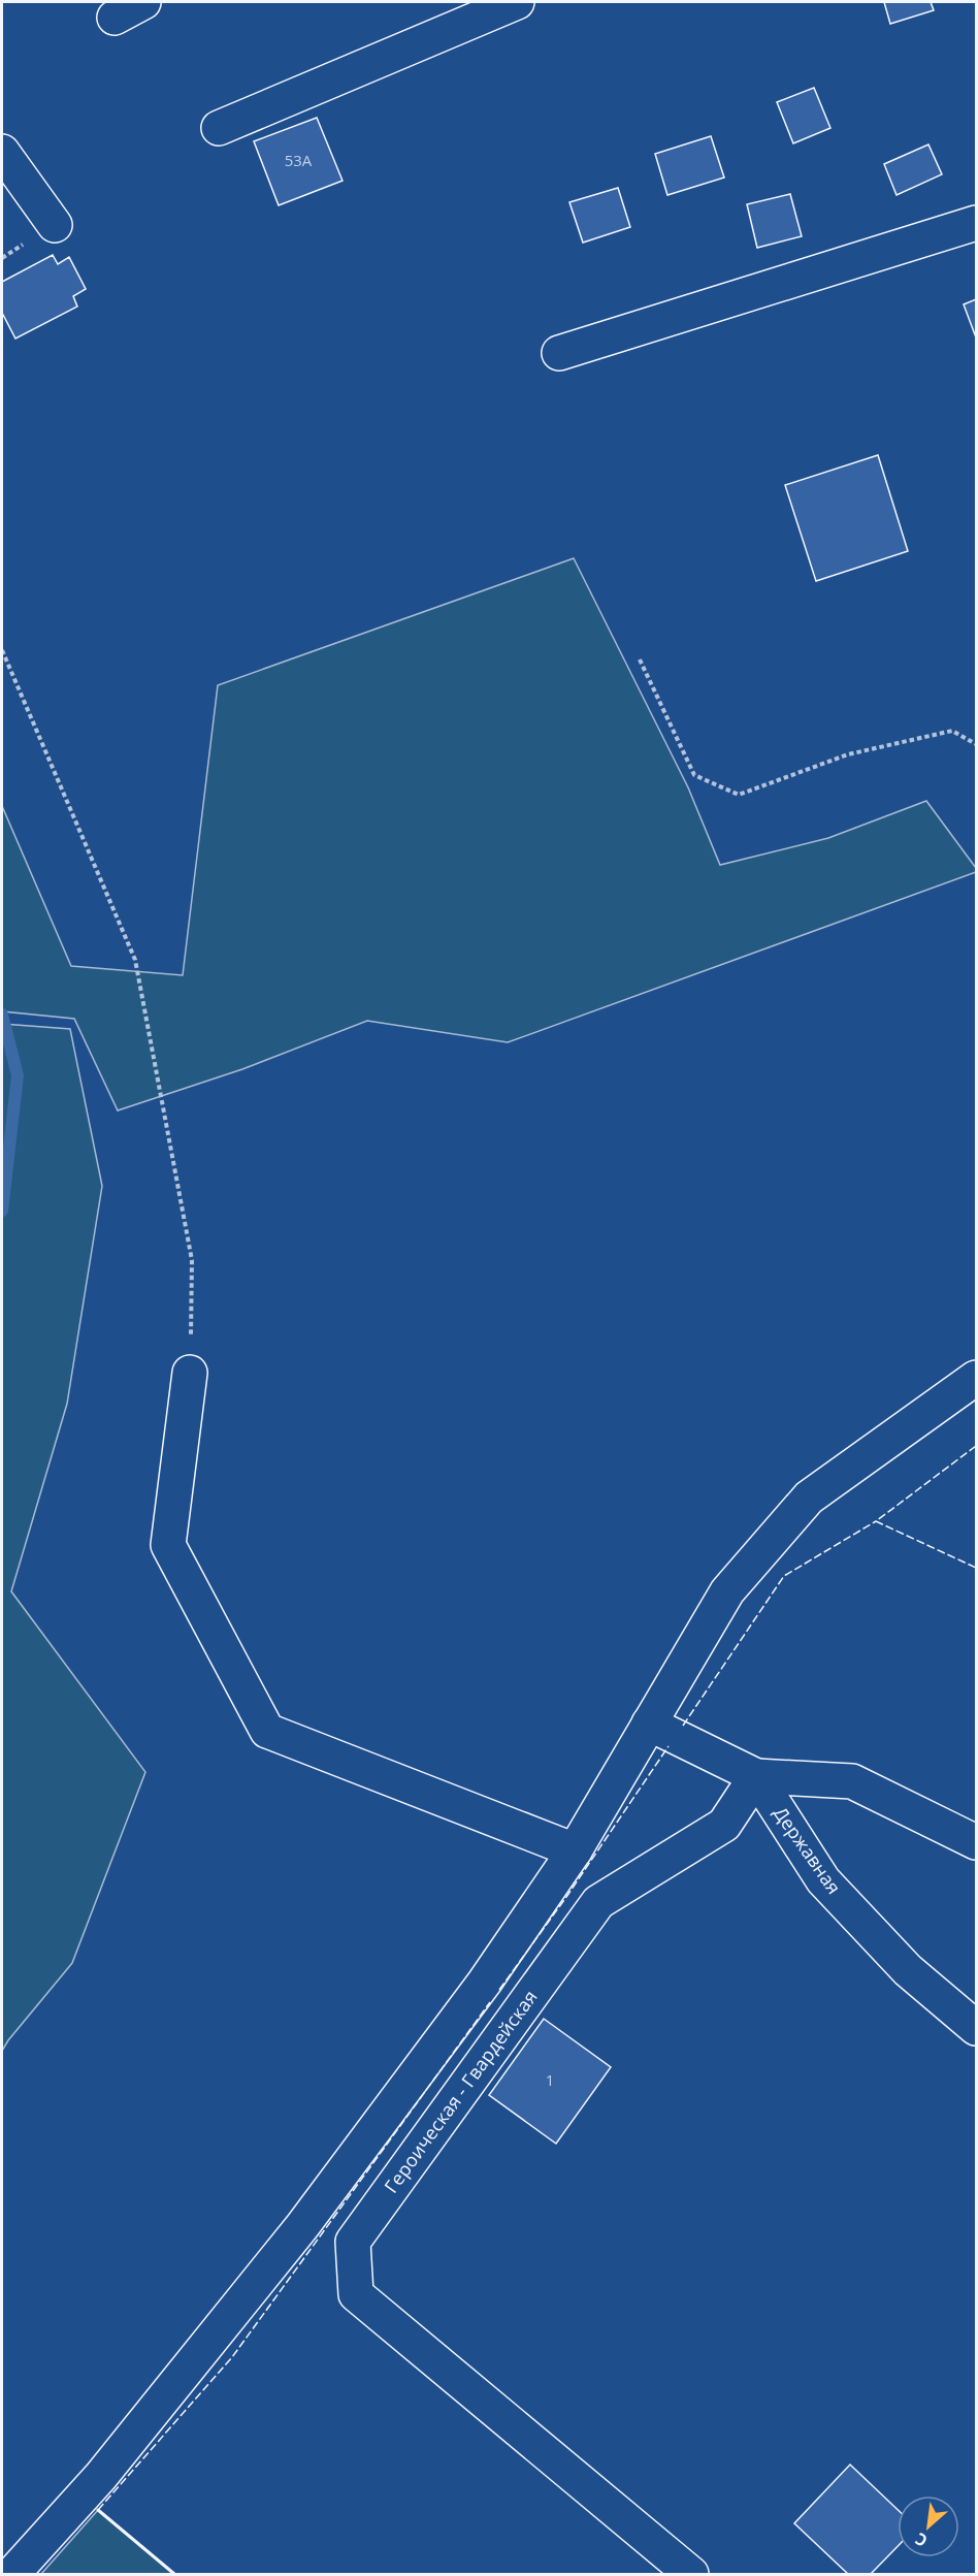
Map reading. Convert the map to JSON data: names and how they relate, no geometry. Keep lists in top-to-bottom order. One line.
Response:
{"streets":{"street":["Державная","Героическая - Гвардейская"]},"crossings":[["Державная","Героическая - Гвардейская"]],"house_numbers":["53А","1"],"north":"bottom left"}
